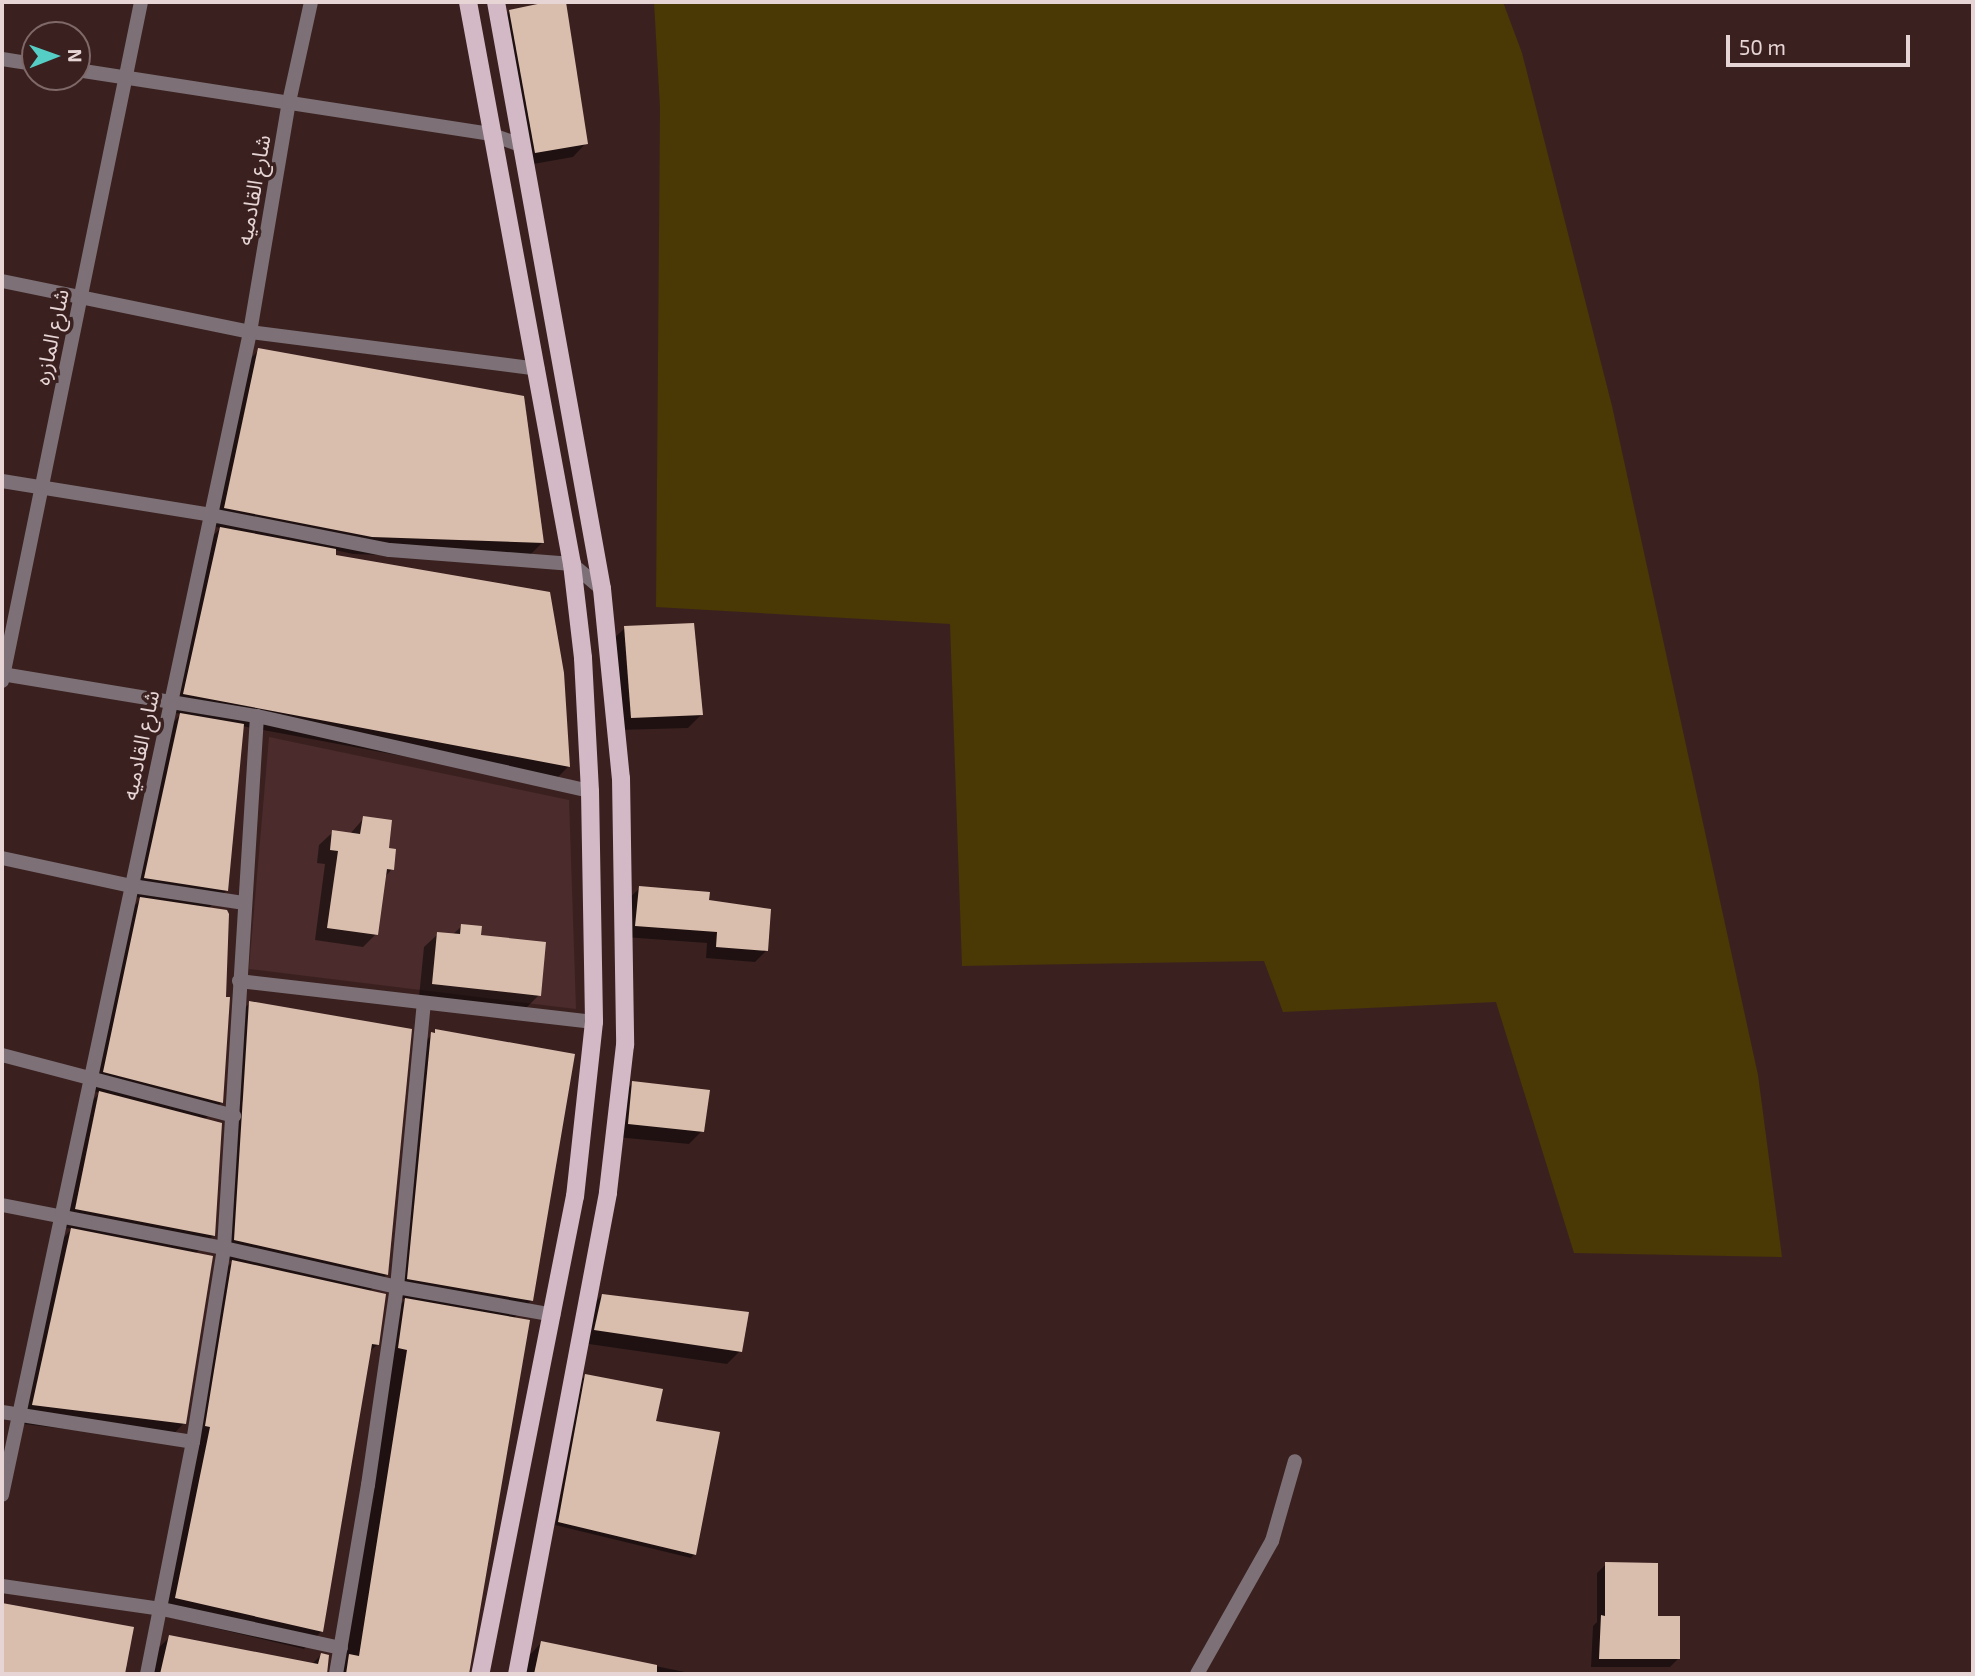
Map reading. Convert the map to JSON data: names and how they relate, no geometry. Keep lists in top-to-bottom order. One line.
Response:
{"streets":{"street":["شارع القادميه","شارع المازره"]},"scale_bar":"50 m","north":"right"}
